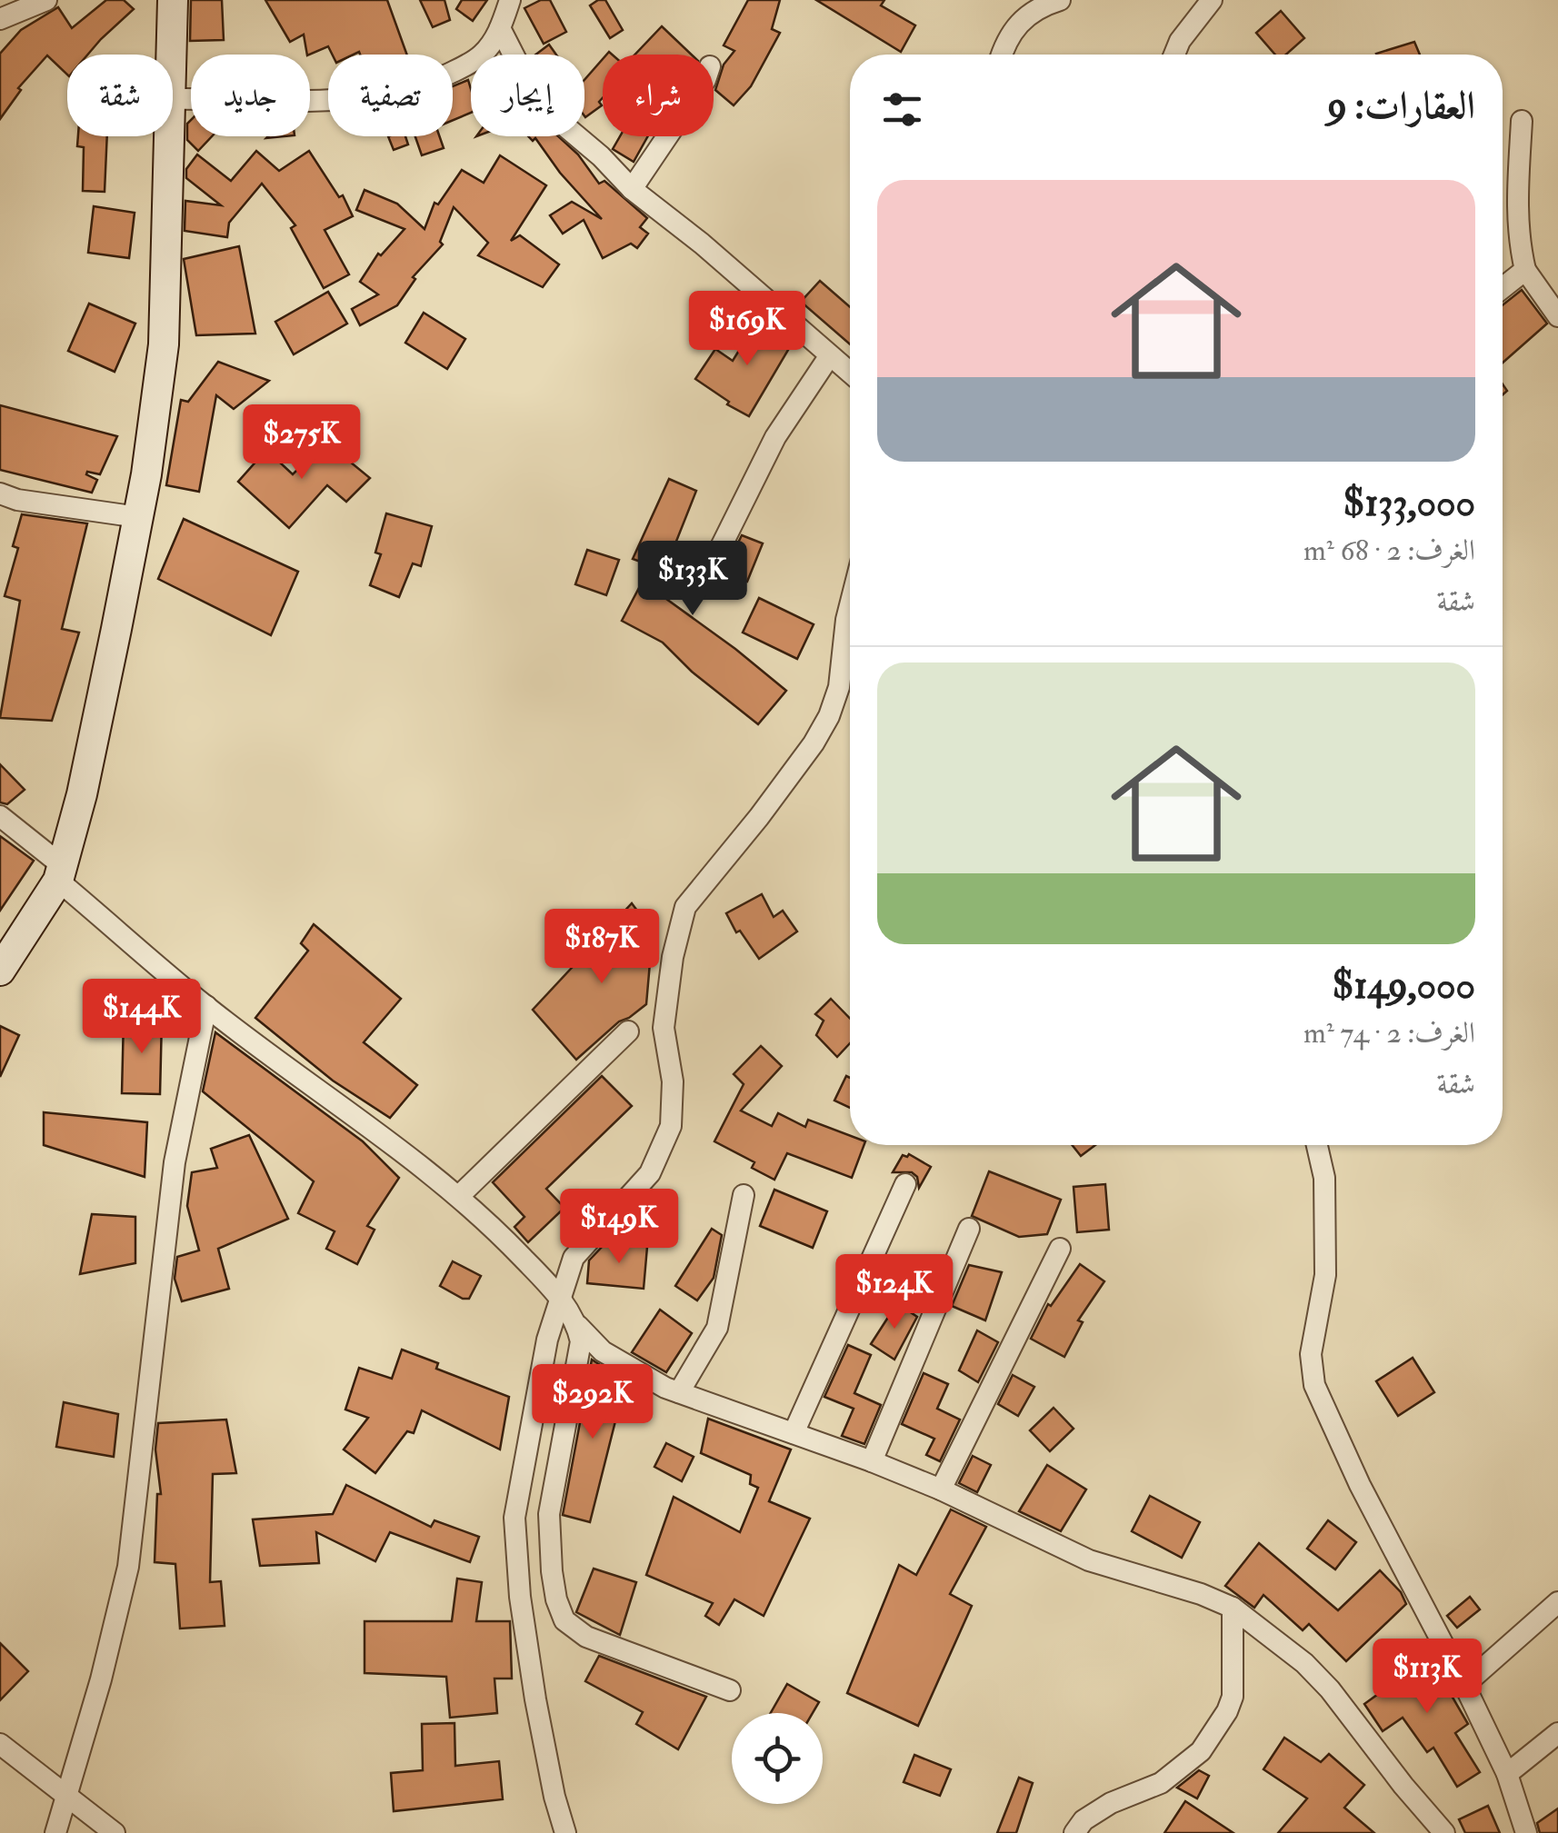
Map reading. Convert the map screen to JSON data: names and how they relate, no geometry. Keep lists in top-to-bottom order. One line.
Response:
{"page":{"chip":["شراء","إيجار","تصفية","جديد","شقة"],"heading":"العقارات: 9","list":[{"name":"$133,000","note":"الغرف: 2 · 68 m² · شقة"},{"name":"$149,000","note":"الغرف: 2 · 74 m² · شقة"}],"price":["$169K","$275K","$133K","$187K","$144K","$149K","$124K","$292K","$113K"]}}
